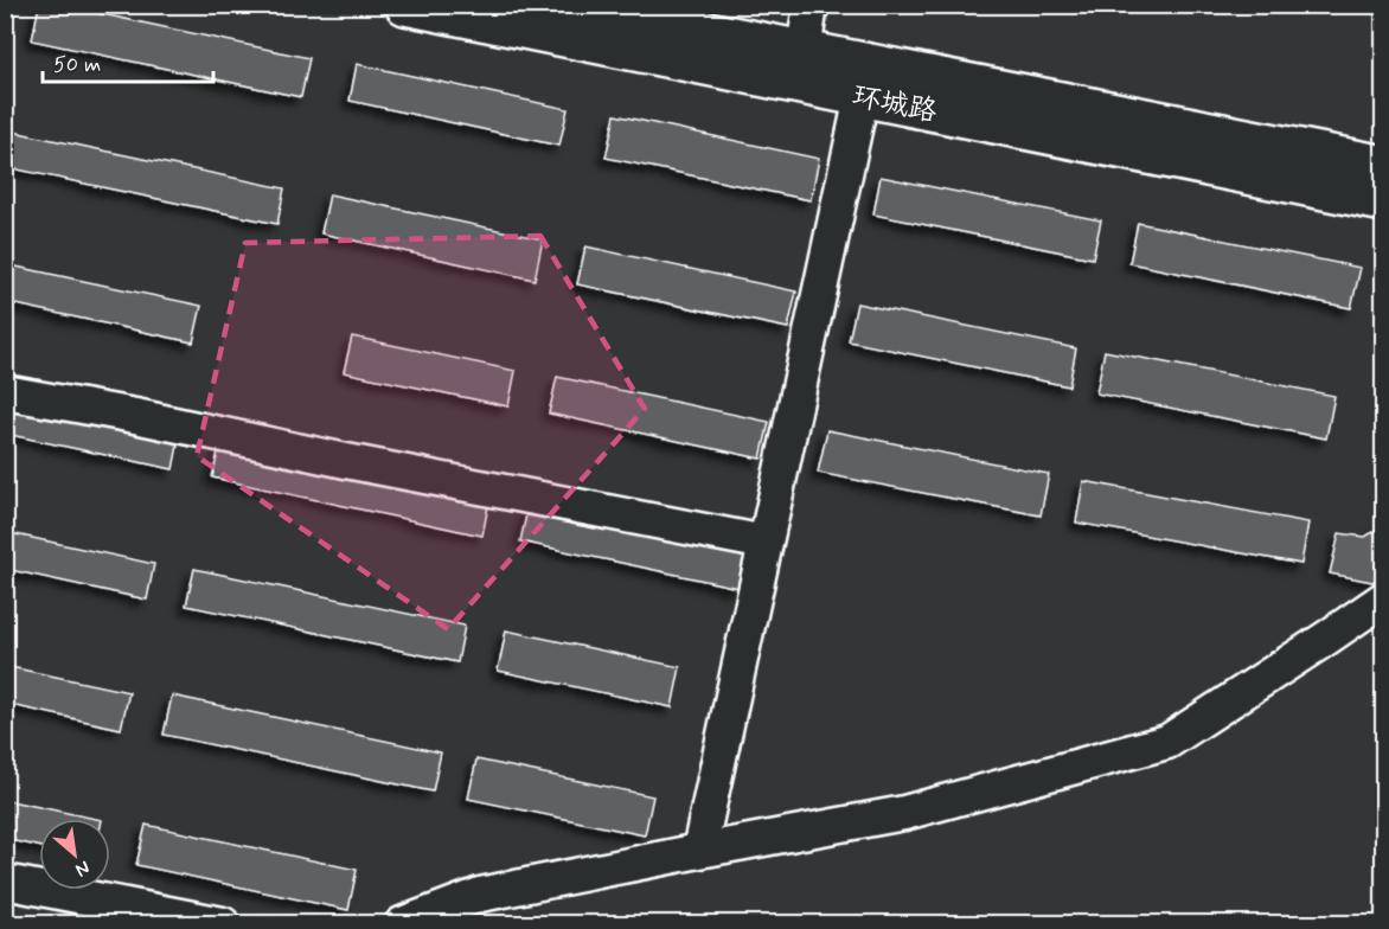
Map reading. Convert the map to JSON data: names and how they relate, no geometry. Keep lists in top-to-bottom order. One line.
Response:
{"streets":{"main road":["环城路"]},"scale_bar":"50 m","north":"bottom right"}
